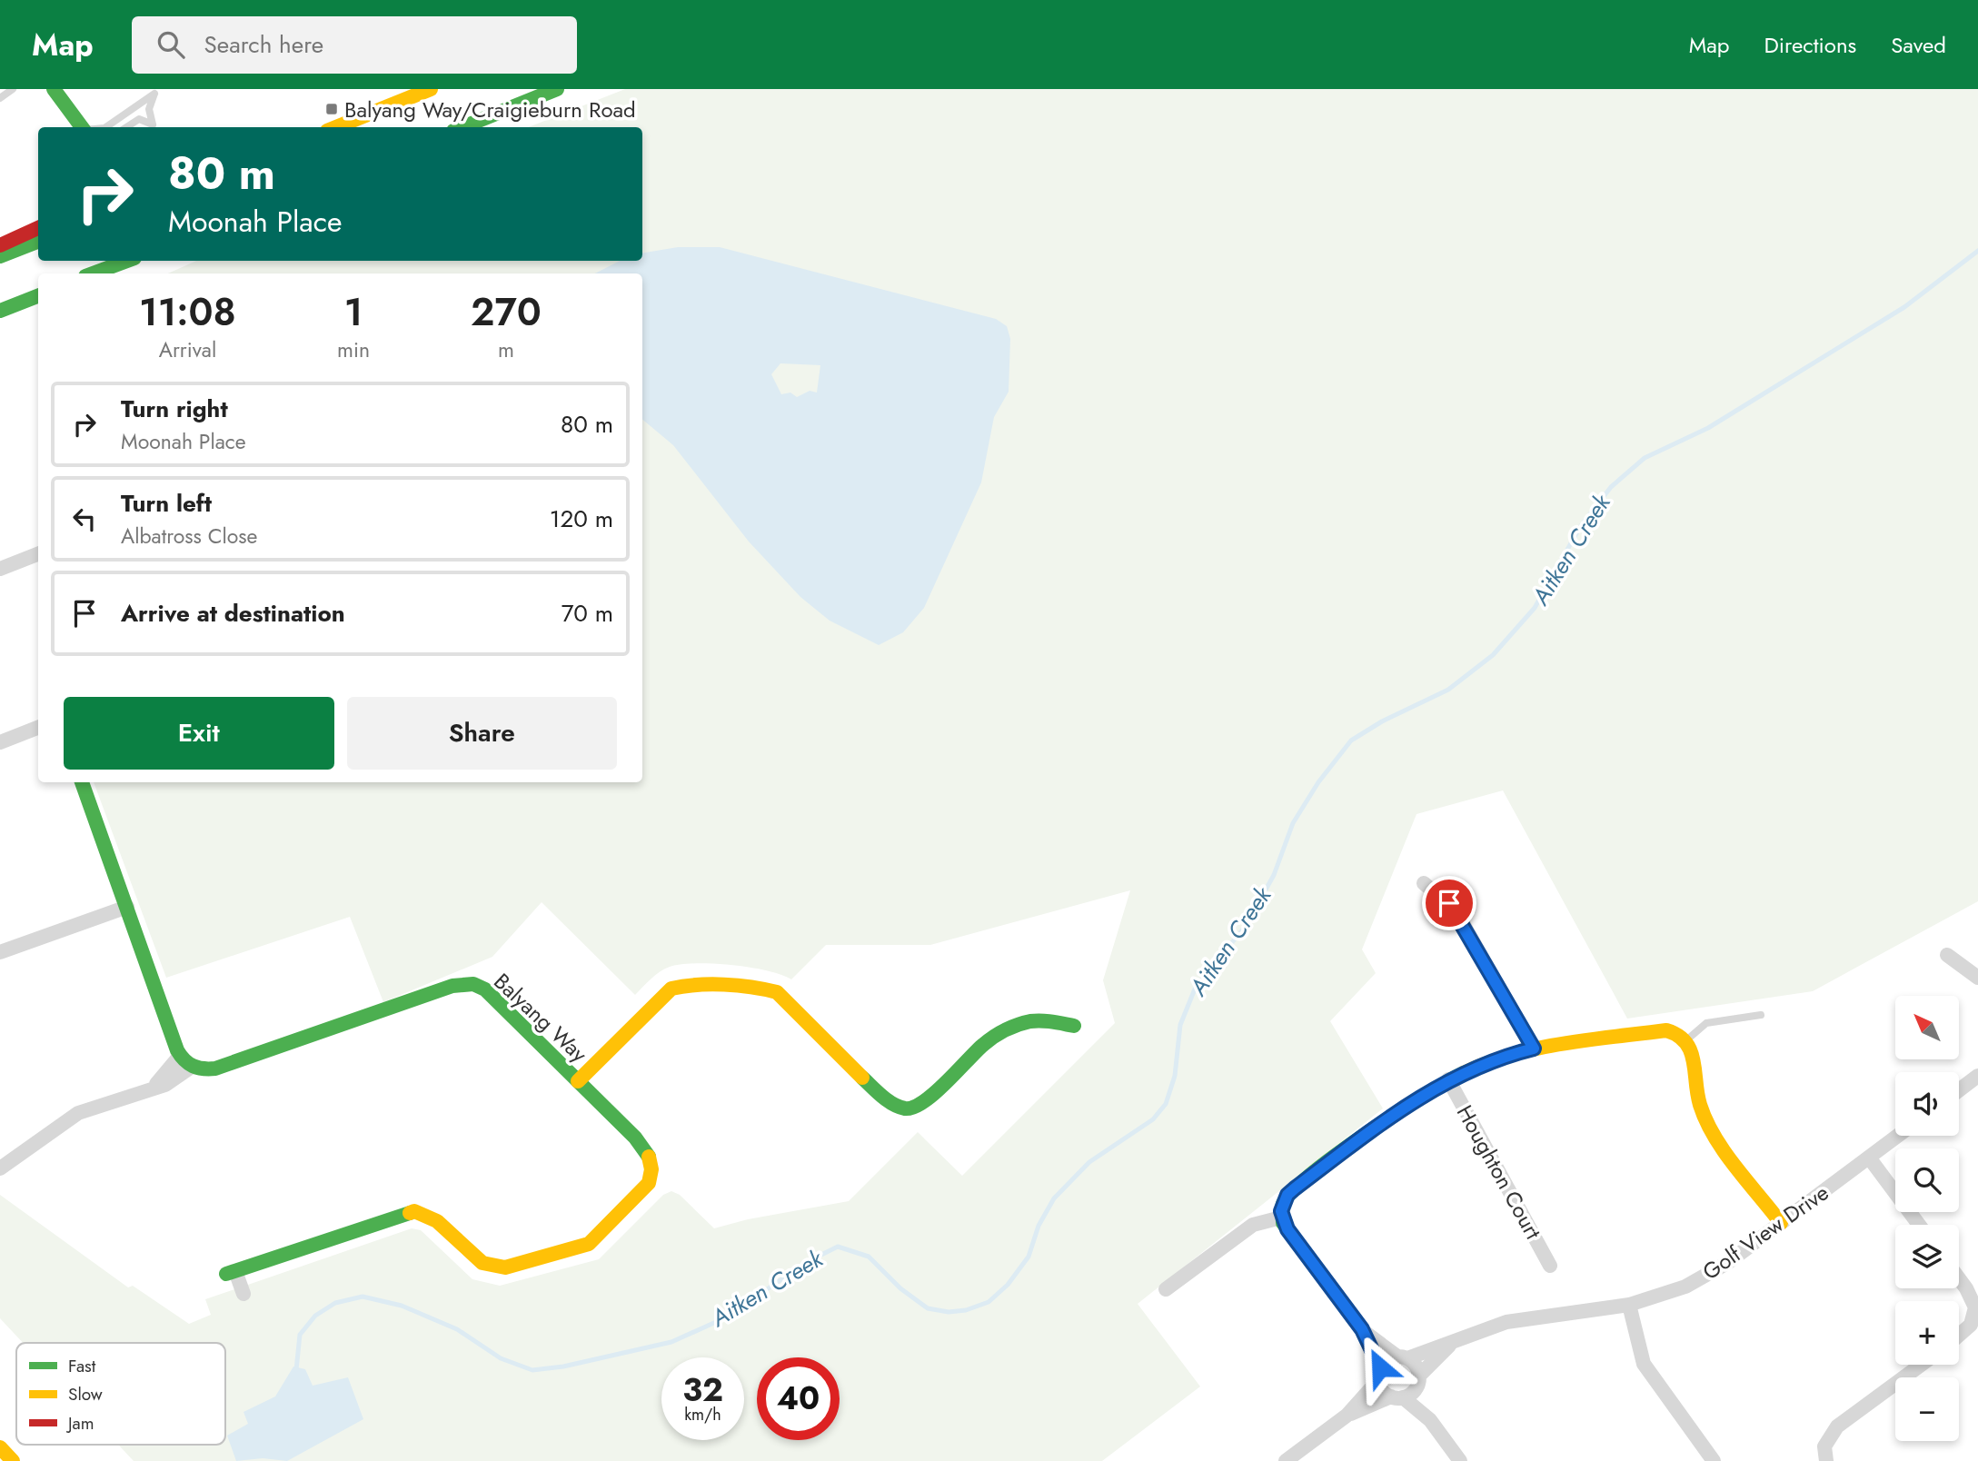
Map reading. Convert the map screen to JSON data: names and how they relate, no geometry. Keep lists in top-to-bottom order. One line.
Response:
{"streets":{"street":["Balyang Way","Houghton Court","Golf View Drive"]},"water":["Aitken Creek"],"places":{"transit":["Balyang Way/Craigieburn Road"]},"legend":["Fast","Slow","Jam"],"north":"top left","page":{"header":"Map","search":"Search here","nav":["Map","Directions","Saved"],"turn":["80 m","Moonah Place"],"eta":["11:08","Arrival","1","min","270","m"],"list":[{"name":"Turn right","note":"Moonah Place","value":"80 m"},{"name":"Turn left","note":"Albatross Close","value":"120 m"},{"name":"Arrive at destination","value":"70 m"}],"buttons":["Exit","Share"],"map_buttons":["+","−"],"speed":"32 km/h","limit":"40"}}
